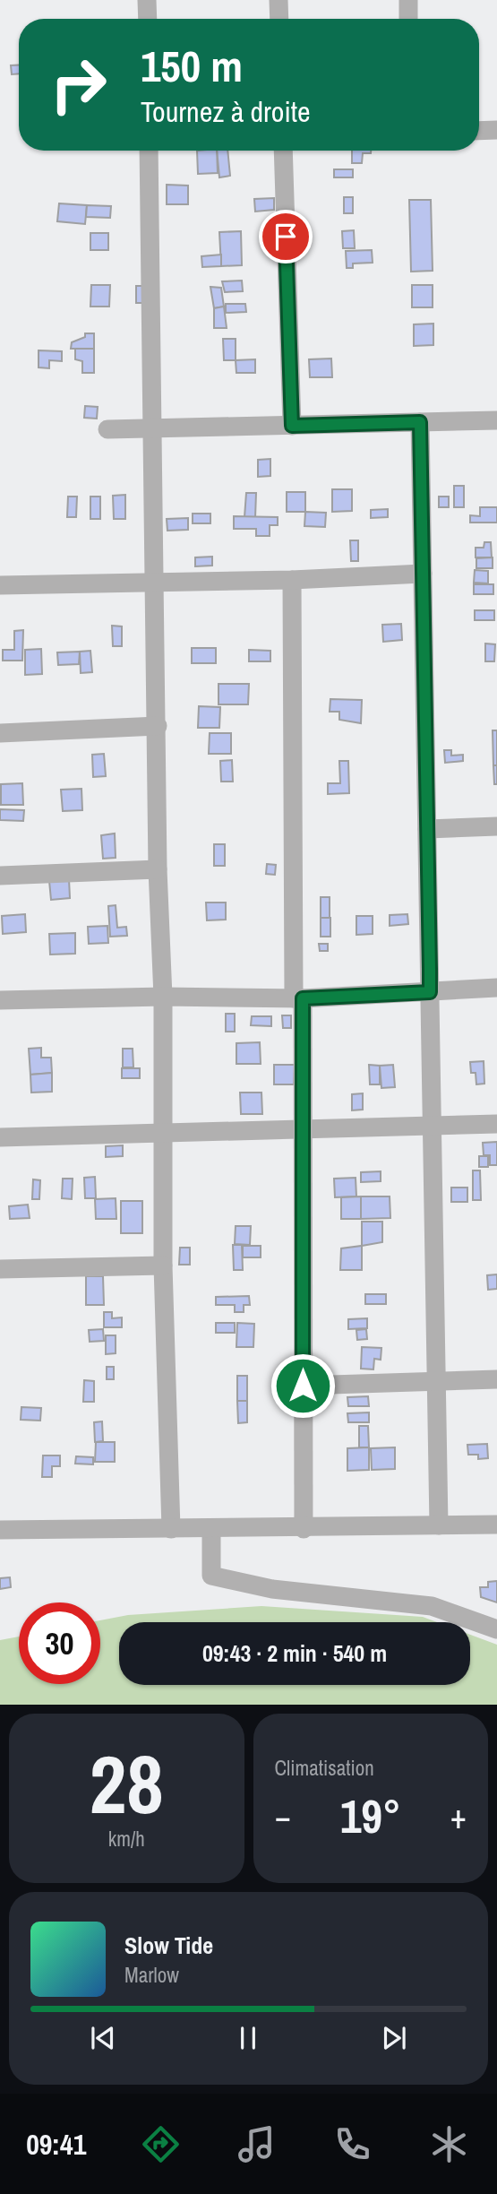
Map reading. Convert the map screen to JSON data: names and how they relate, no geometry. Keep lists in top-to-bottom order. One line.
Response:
{"page":{"turn":["150 m","Tournez à droite"],"limit":"30","trip":"09:43 · 2 min · 540 m","tile":[["28","km/h"],"Climatisation"],"heat":["−","19°","+"],"song":["Slow Tide","Marlow"],"tabs":"09:41"}}
